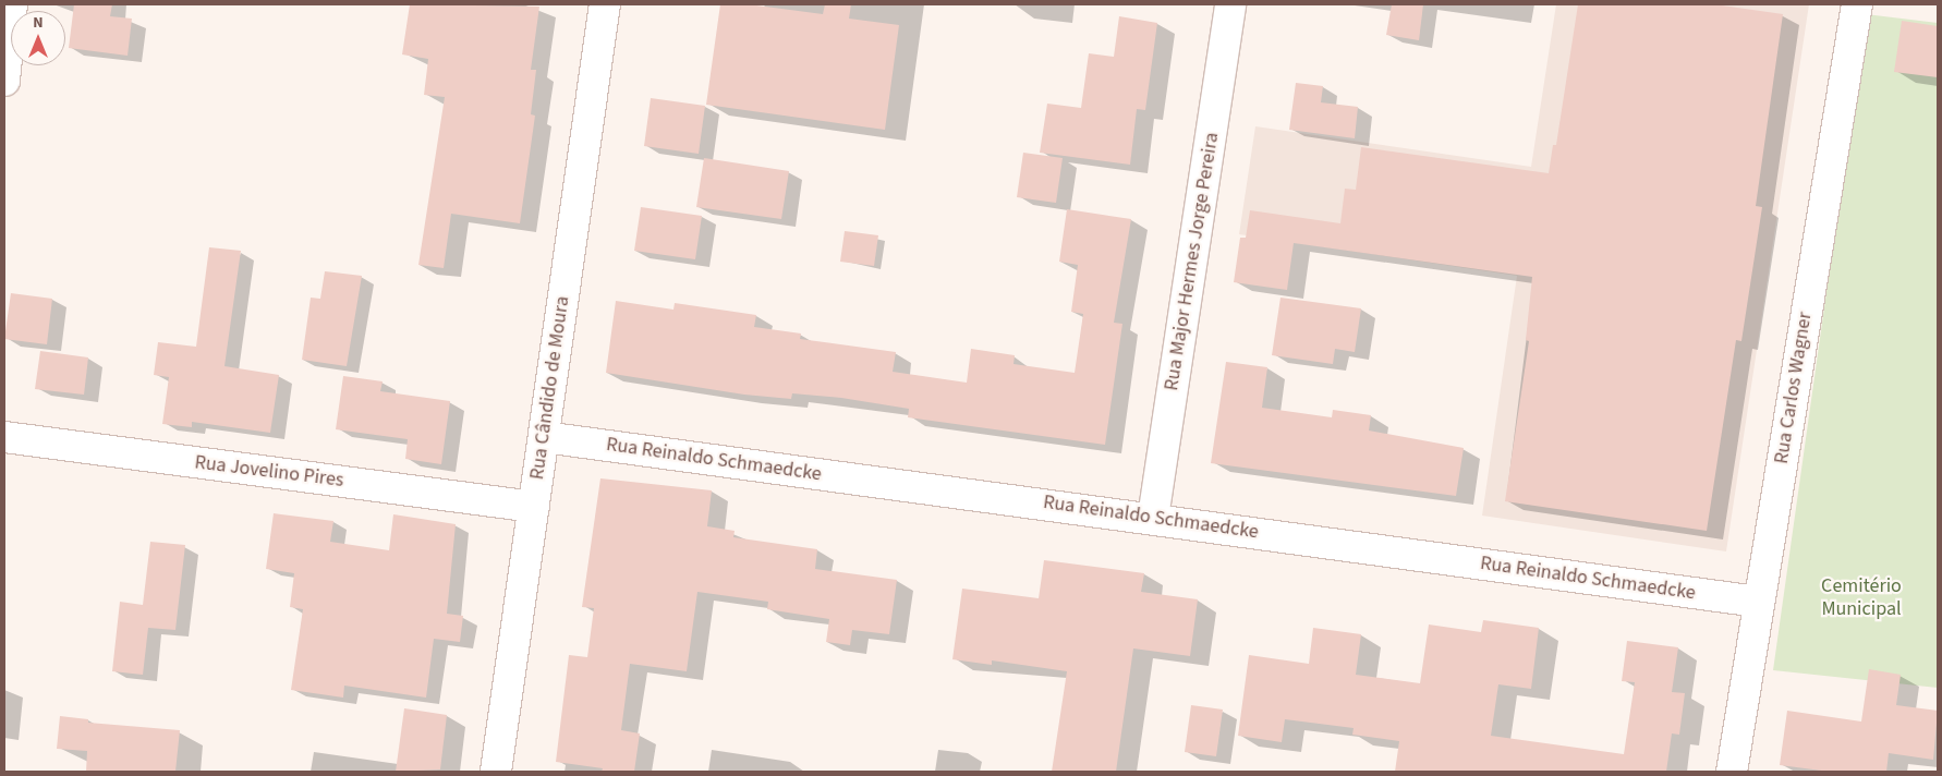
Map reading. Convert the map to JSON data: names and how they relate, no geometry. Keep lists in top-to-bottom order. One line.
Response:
{"streets":{"street":["Rua Major Hermes Jorge Pereira","Rua Cândido de Moura","Rua Carlos Wagner","Rua Reinaldo Schmaedcke","Rua Jovelino Pires"]},"crossings":[["Rua Major Hermes Jorge Pereira","Rua Reinaldo Schmaedcke"],["Rua Cândido de Moura","Rua Reinaldo Schmaedcke"],["Rua Cândido de Moura","Rua Jovelino Pires"],["Rua Carlos Wagner","Rua Reinaldo Schmaedcke"]],"parks":["Cemitério Municipal"],"north":"top"}
